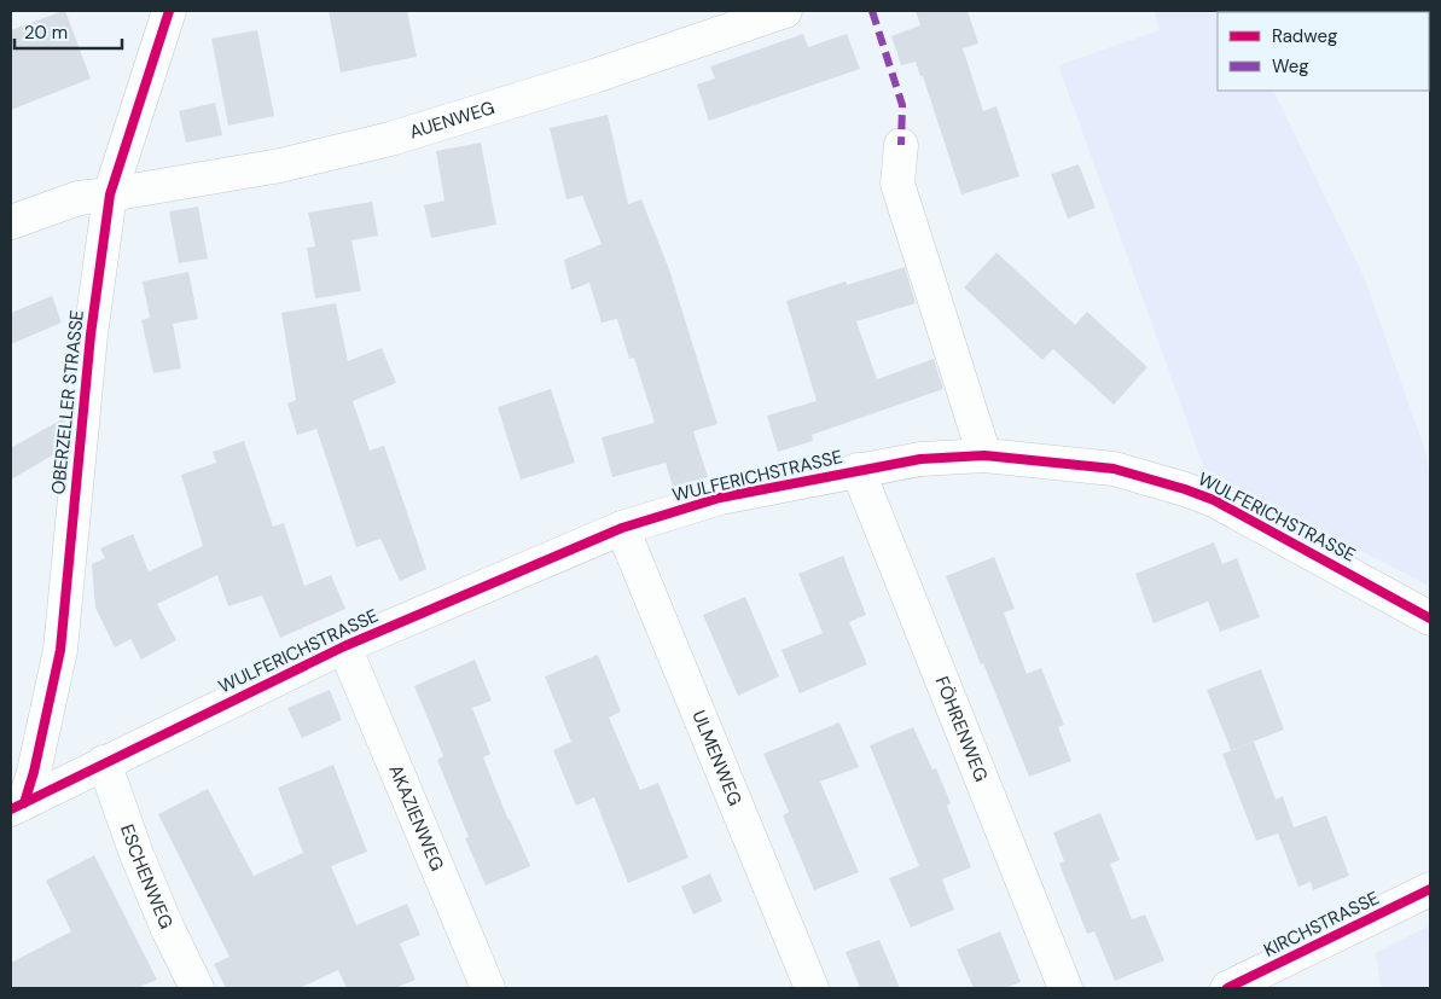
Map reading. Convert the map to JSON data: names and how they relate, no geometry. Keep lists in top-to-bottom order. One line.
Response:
{"streets":{"street":["AUENWEG","OBERZELLER STRASSE","WULFERICHSTRASSE","FÖHRENWEG","ULMENWEG","AKAZIENWEG","ESCHENWEG","KIRCHSTRASSE"]},"crossings":[["AUENWEG","OBERZELLER STRASSE"],["OBERZELLER STRASSE","WULFERICHSTRASSE"],["WULFERICHSTRASSE","FÖHRENWEG"],["WULFERICHSTRASSE","ULMENWEG"],["WULFERICHSTRASSE","AKAZIENWEG"],["WULFERICHSTRASSE","ESCHENWEG"]],"legend":["Radweg","Weg"],"scale_bar":"20 m"}
